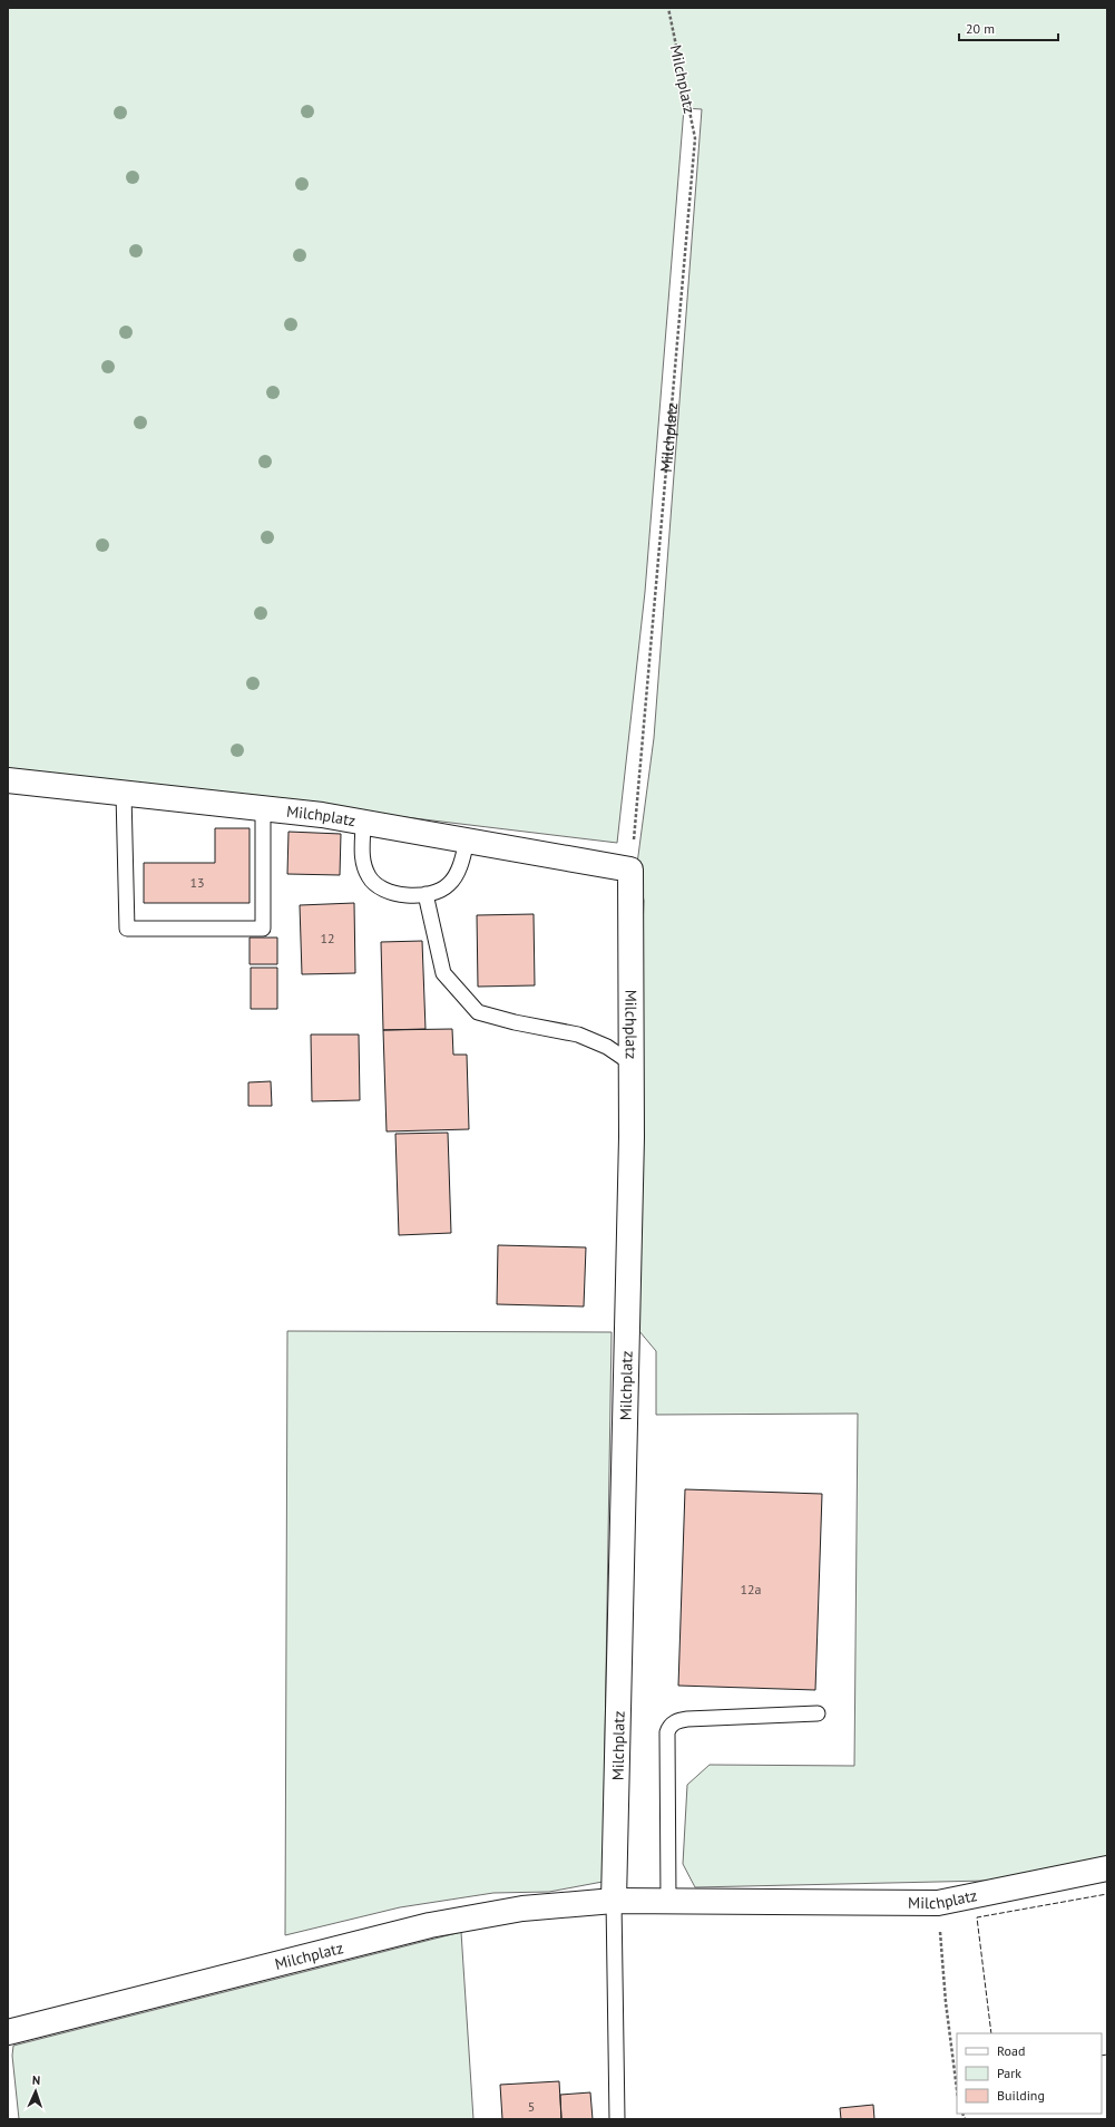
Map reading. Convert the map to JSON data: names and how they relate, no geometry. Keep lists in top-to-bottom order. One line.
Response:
{"streets":{"street":["Milchplatz"]},"house_numbers":["13","12","12a","5"],"legend":["Road","Park","Building"],"scale_bar":"20 m","north":"top"}
